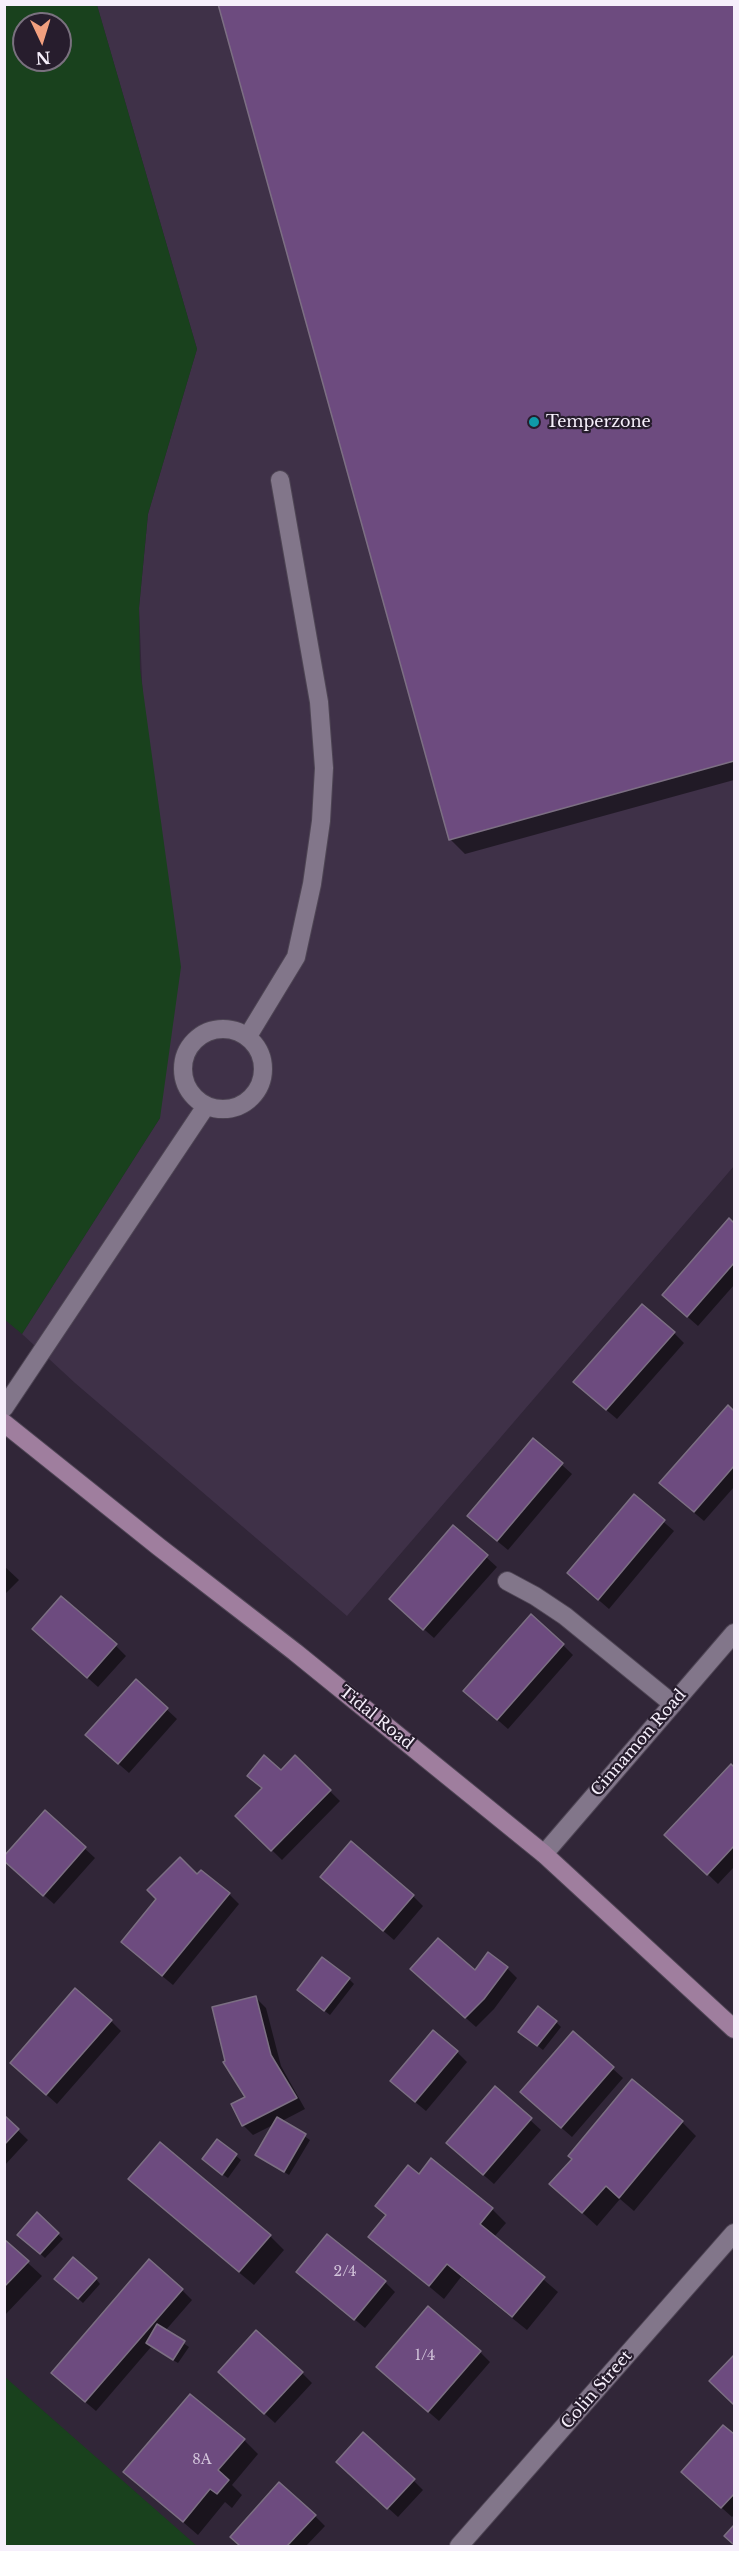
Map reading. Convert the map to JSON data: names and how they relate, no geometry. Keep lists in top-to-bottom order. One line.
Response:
{"streets":{"main road":["Tidal Road"],"street":["Cinnamon Road","Colin Street"]},"crossings":[["Tidal Road","Cinnamon Road"]],"places":["Temperzone"],"house_numbers":["2/4","1/4","8A"],"north":"bottom"}
